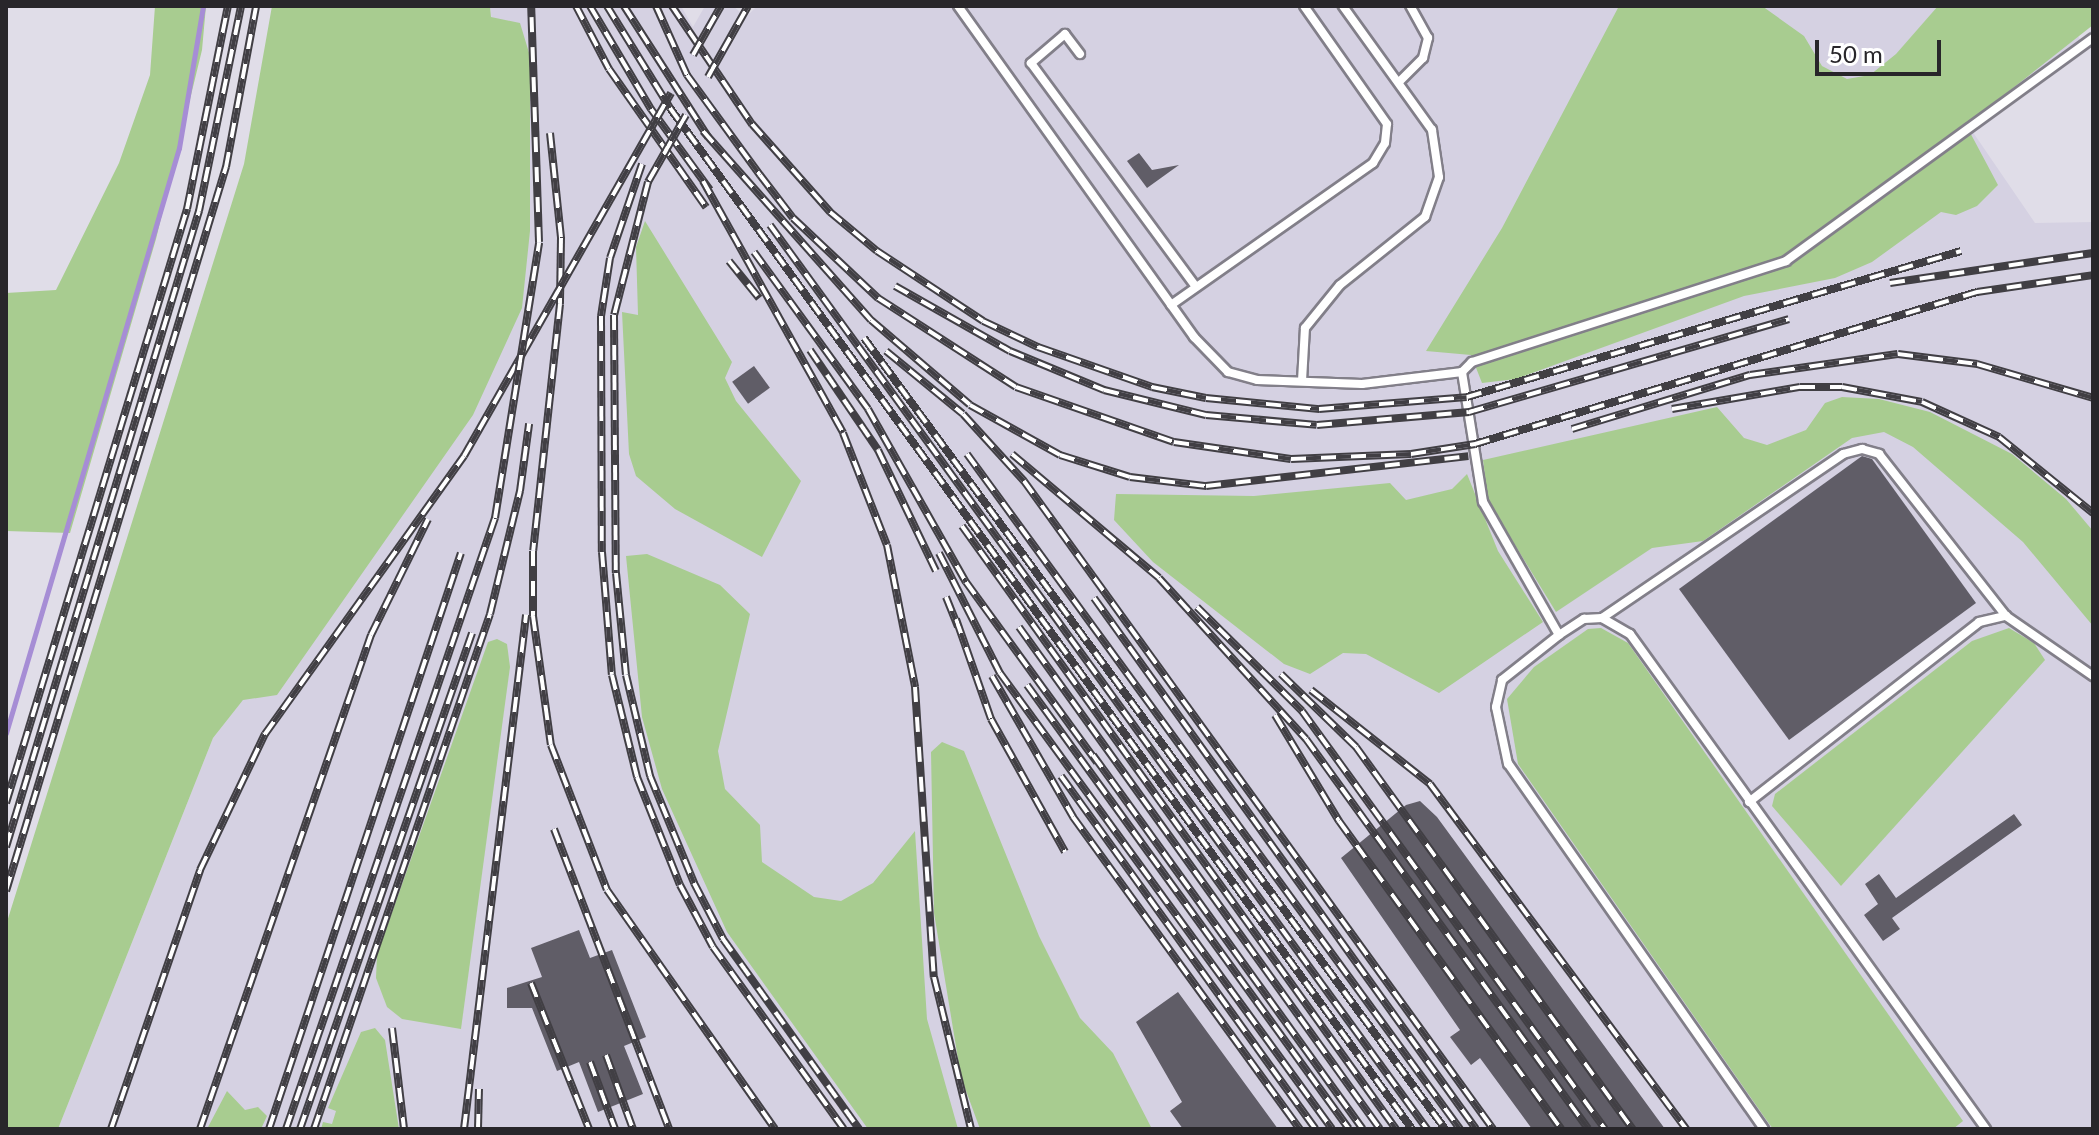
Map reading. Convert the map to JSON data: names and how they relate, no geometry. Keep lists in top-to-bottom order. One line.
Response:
{"scale_bar":"50 m"}
